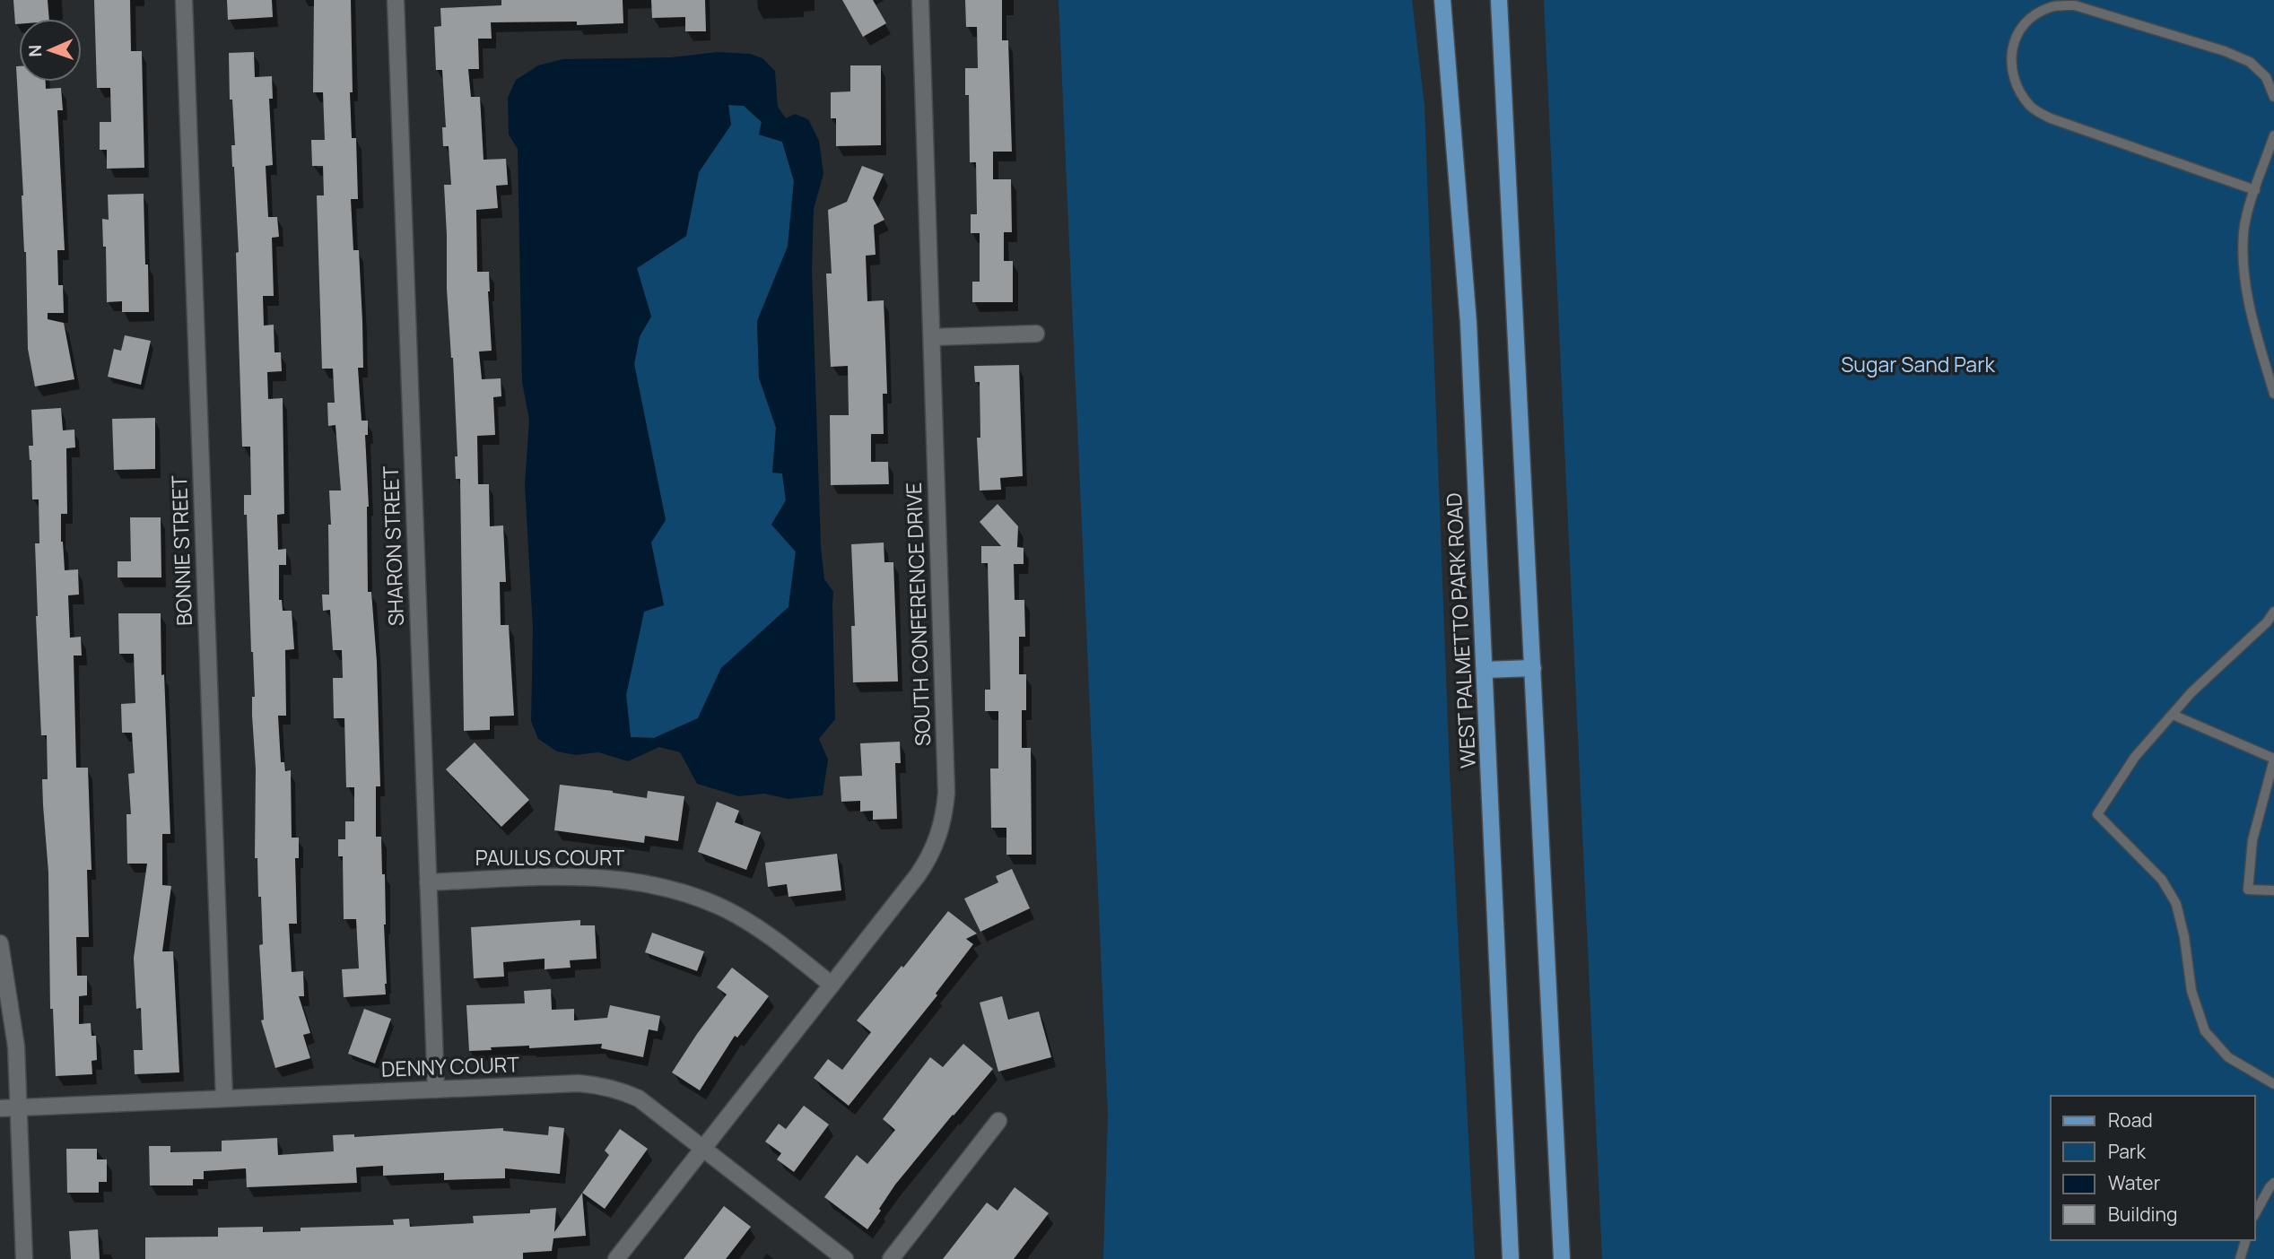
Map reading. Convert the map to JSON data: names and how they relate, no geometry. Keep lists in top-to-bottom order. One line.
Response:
{"streets":{"main road":["WEST PALMETTO PARK ROAD"],"street":["SHARON STREET","BONNIE STREET","SOUTH CONFERENCE DRIVE","PAULUS COURT","DENNY COURT"]},"crossings":[["SHARON STREET","PAULUS COURT"],["SHARON STREET","DENNY COURT"],["BONNIE STREET","DENNY COURT"],["SOUTH CONFERENCE DRIVE","PAULUS COURT"],["SOUTH CONFERENCE DRIVE","DENNY COURT"]],"parks":["Sugar Sand Park"],"legend":["Road","Park","Water","Building"],"north":"left"}
